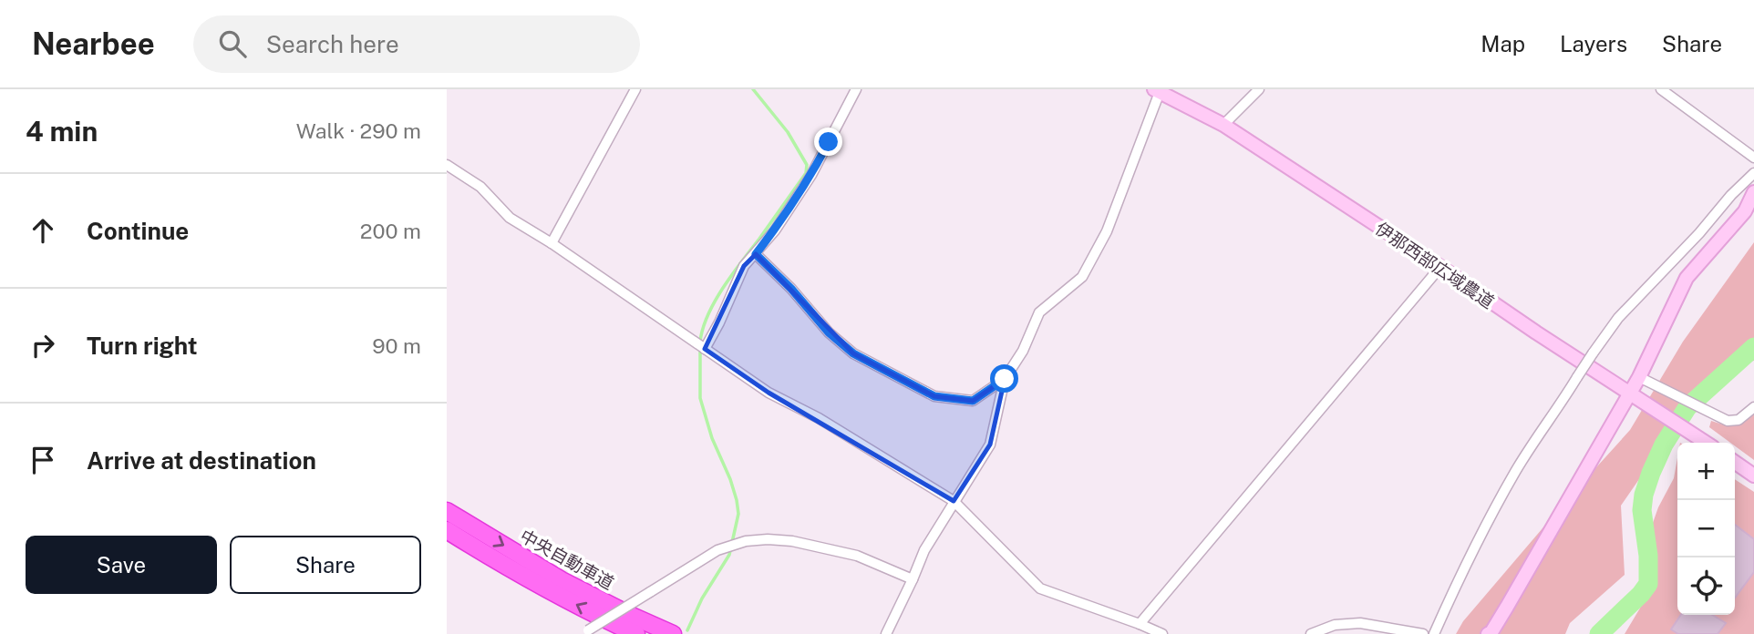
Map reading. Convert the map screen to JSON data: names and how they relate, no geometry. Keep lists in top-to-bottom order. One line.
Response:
{"streets":{"highway":["中央自動車道"],"street":["伊那西部広域農道"]},"page":{"header":"Nearbee","search":"Search here","nav":["Map","Layers","Share"],"heading":["4 min","Walk · 290 m"],"list":[["Continue","200 m"],["Turn right","90 m"],"Arrive at destination"],"map_buttons":["+","−"],"buttons":["Save","Share"]}}
